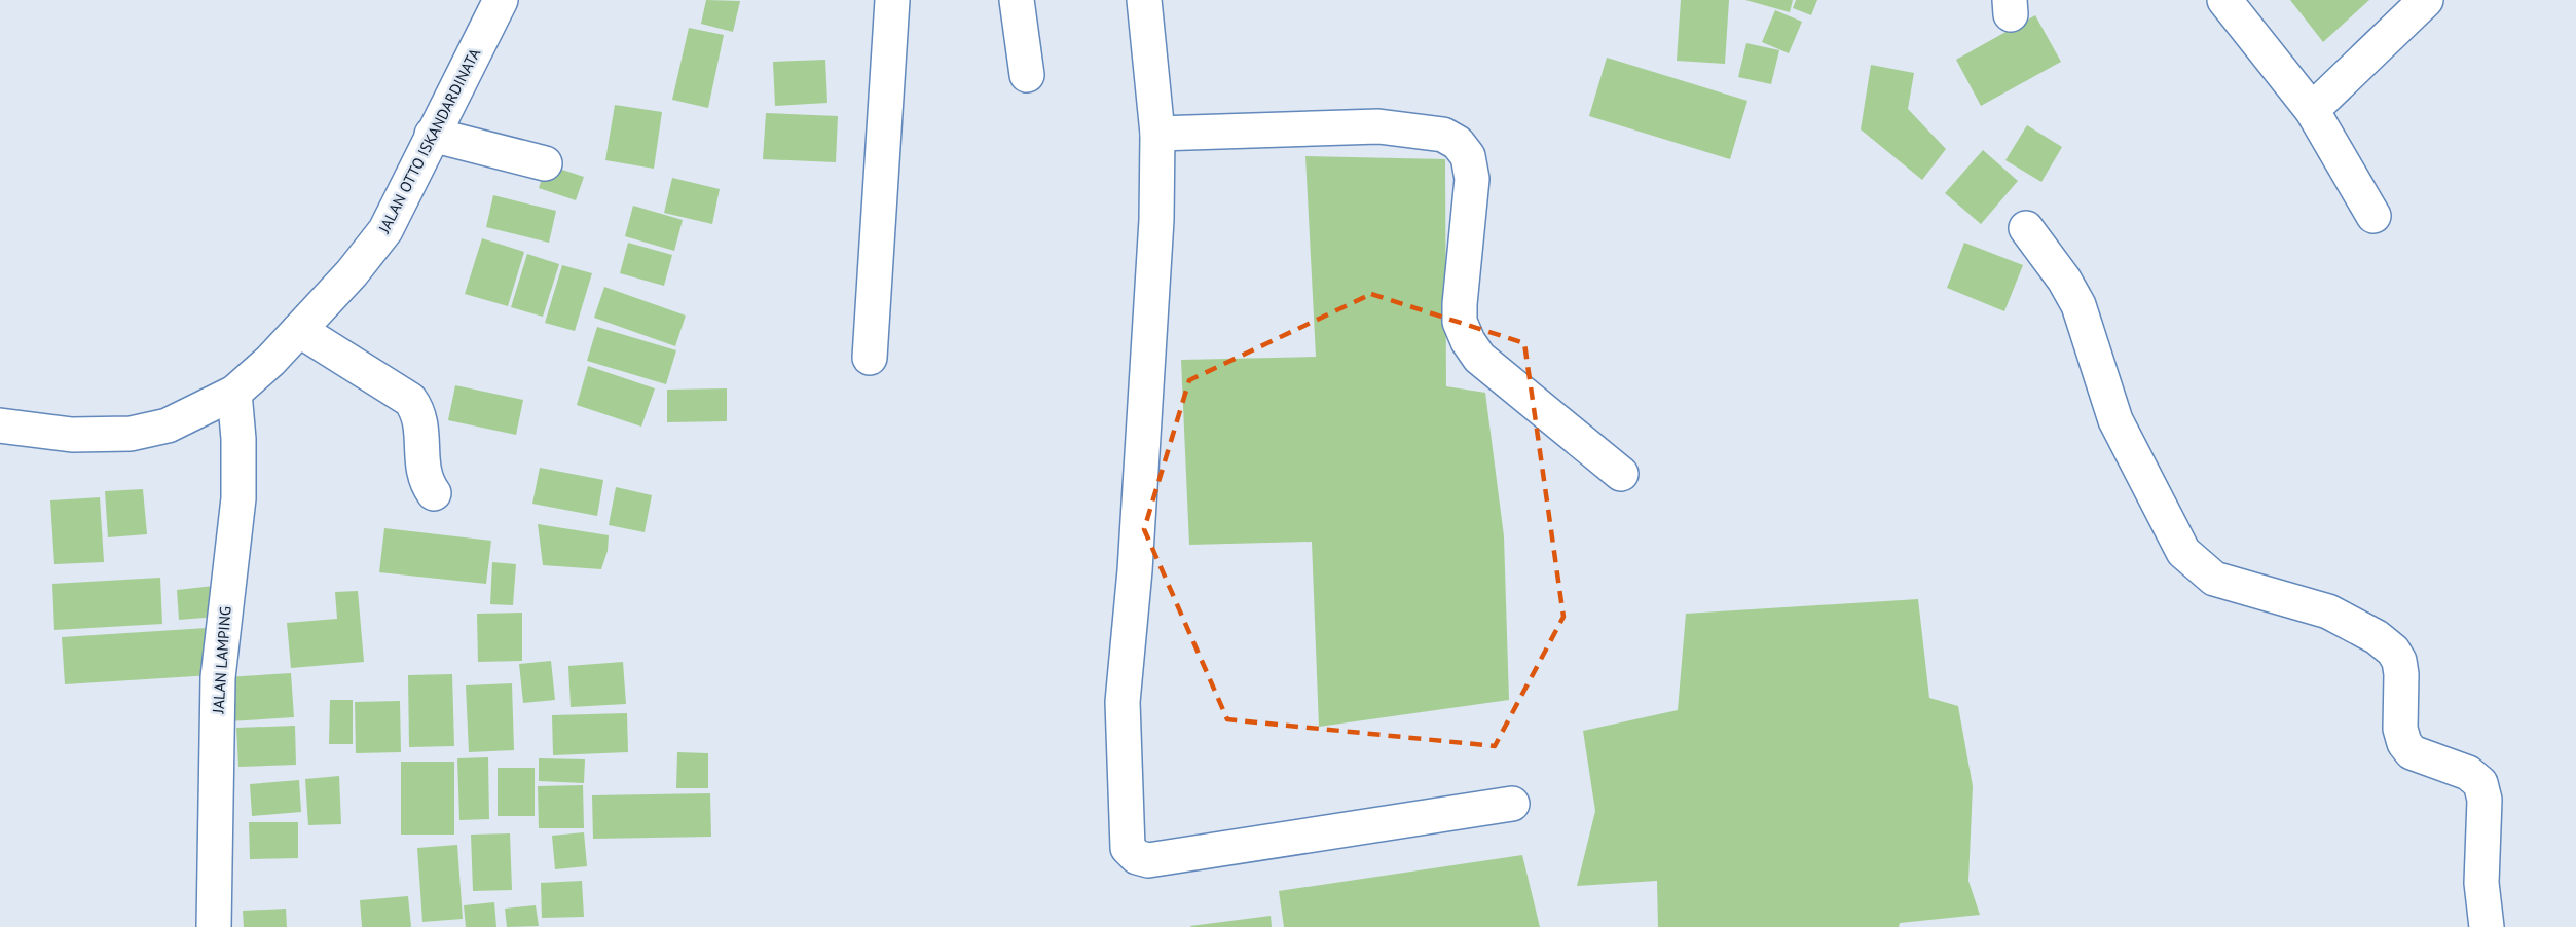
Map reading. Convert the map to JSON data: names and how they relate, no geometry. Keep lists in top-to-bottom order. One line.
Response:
{"streets":{"street":["JALAN OTTO ISKANDARDINATA","JALAN LAMPING"]},"crossings":[["JALAN OTTO ISKANDARDINATA","JALAN LAMPING"]]}
